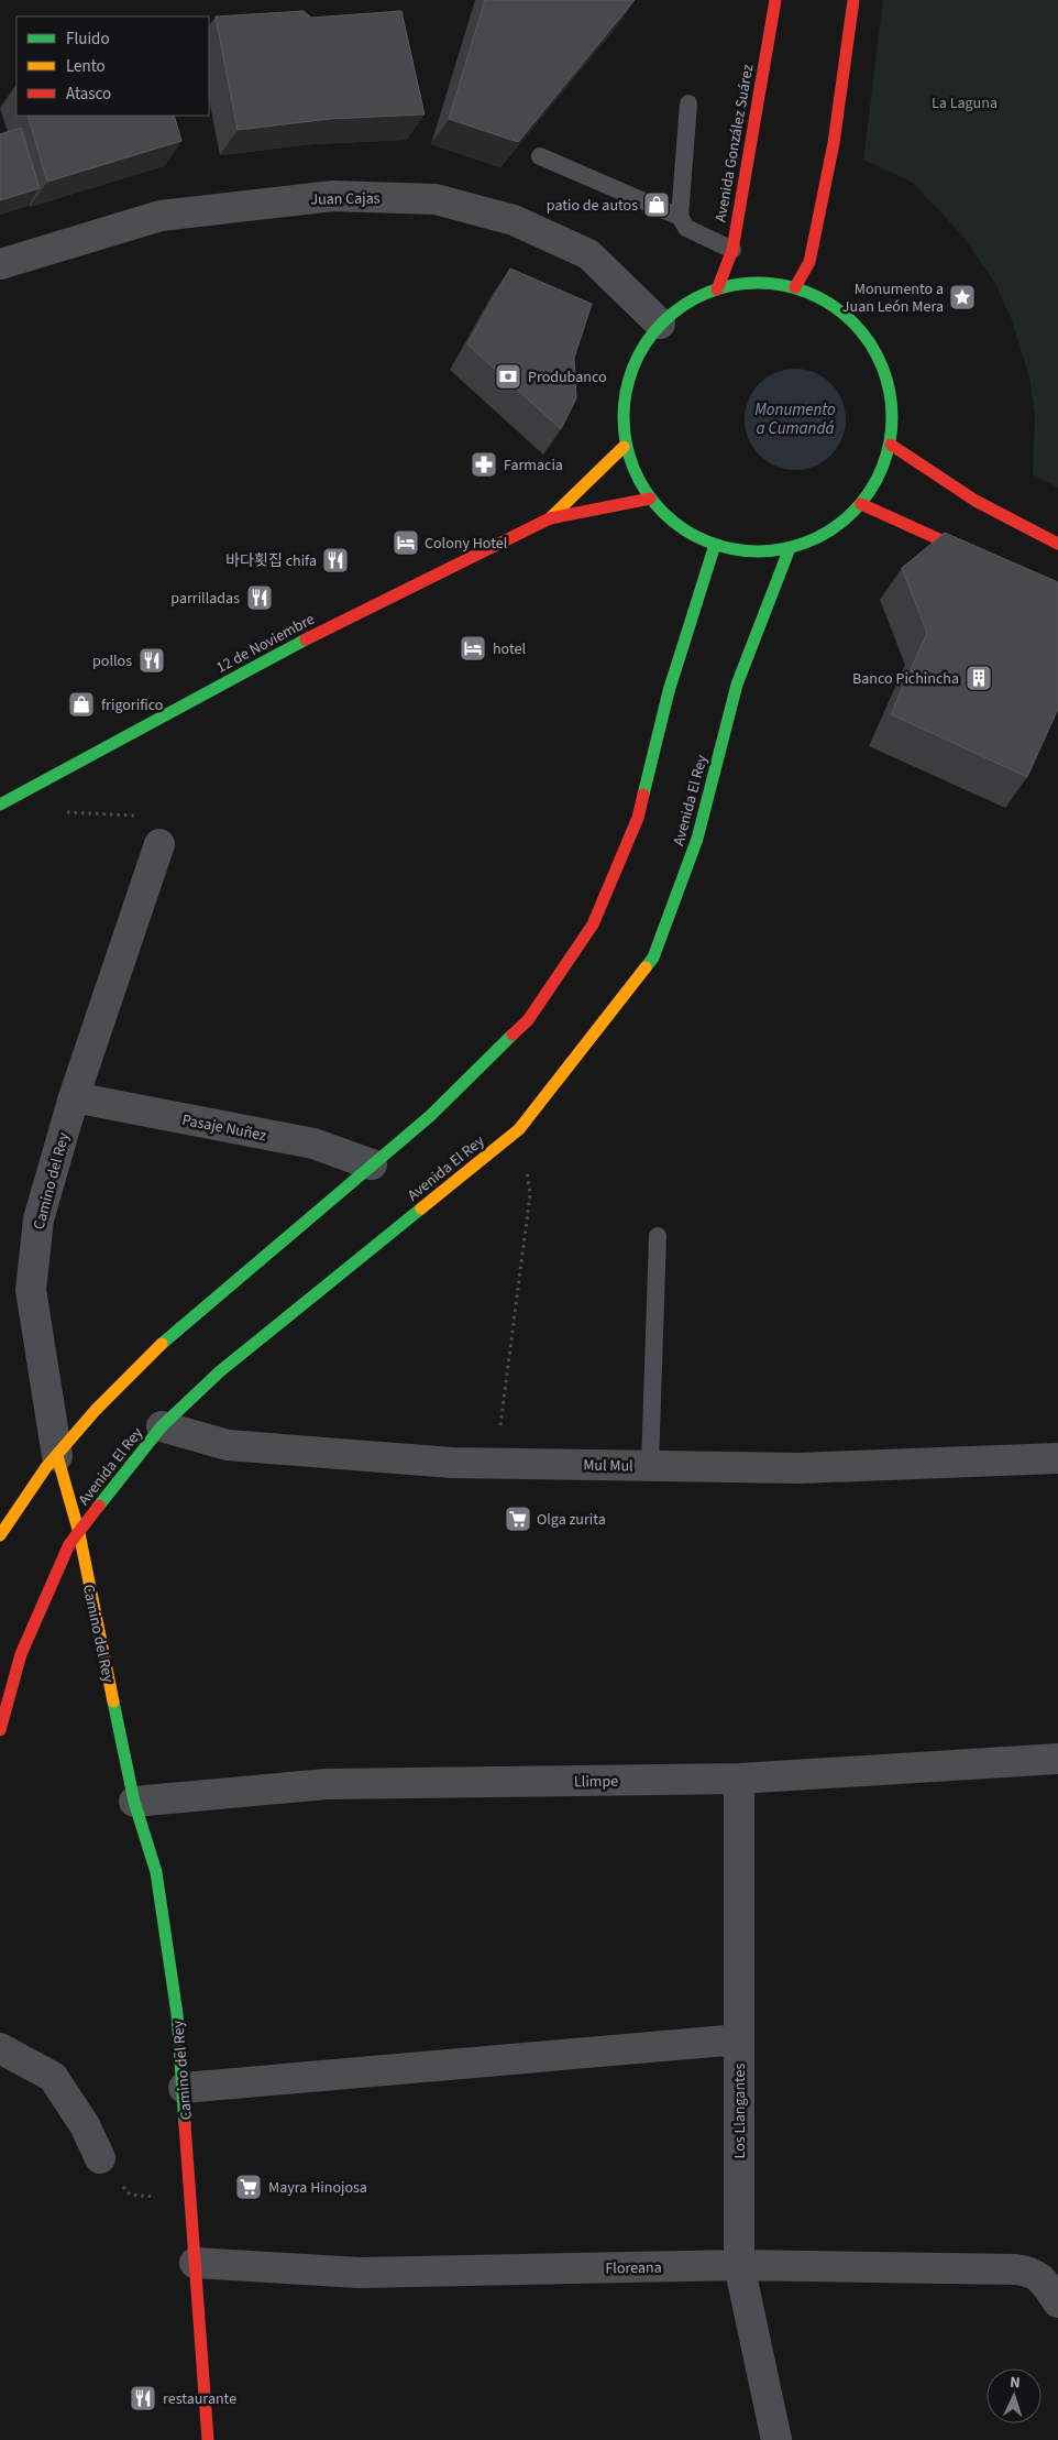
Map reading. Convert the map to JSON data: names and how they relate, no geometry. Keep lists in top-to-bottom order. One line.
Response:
{"streets":{"main road":["Avenida González Suárez","12 de Noviembre","Avenida El Rey","Camino del Rey"],"street":["Juan Cajas","Pasaje Nuñez","Mul Mul","Llimpe","Los Llangantes","Floreana"]},"crossings":[["Avenida El Rey","Camino del Rey"],["Avenida El Rey","Mul Mul"],["Pasaje Nuñez","Camino del Rey"],["Camino del Rey","Llimpe"],["Camino del Rey","Floreana"],["Llimpe","Los Llangantes"],["Los Llangantes","Floreana"]],"water":["Monumento a Cumandá"],"parks":["La Laguna"],"places":{"shop":["patio de autos","frigorifico"],"place":["Monumento a Juan León Mera"],"bank":["Produbanco"],"pharmacy":["Farmacia"],"hotel":["Colony Hotel","hotel"],"restaurant":["바다횟집 chifa","parrilladas","pollos","restaurante"],"building":["Banco Pichincha"],"supermarket":["Olga zurita","Mayra Hinojosa"]},"legend":["Fluido","Lento","Atasco"],"north":"top"}
